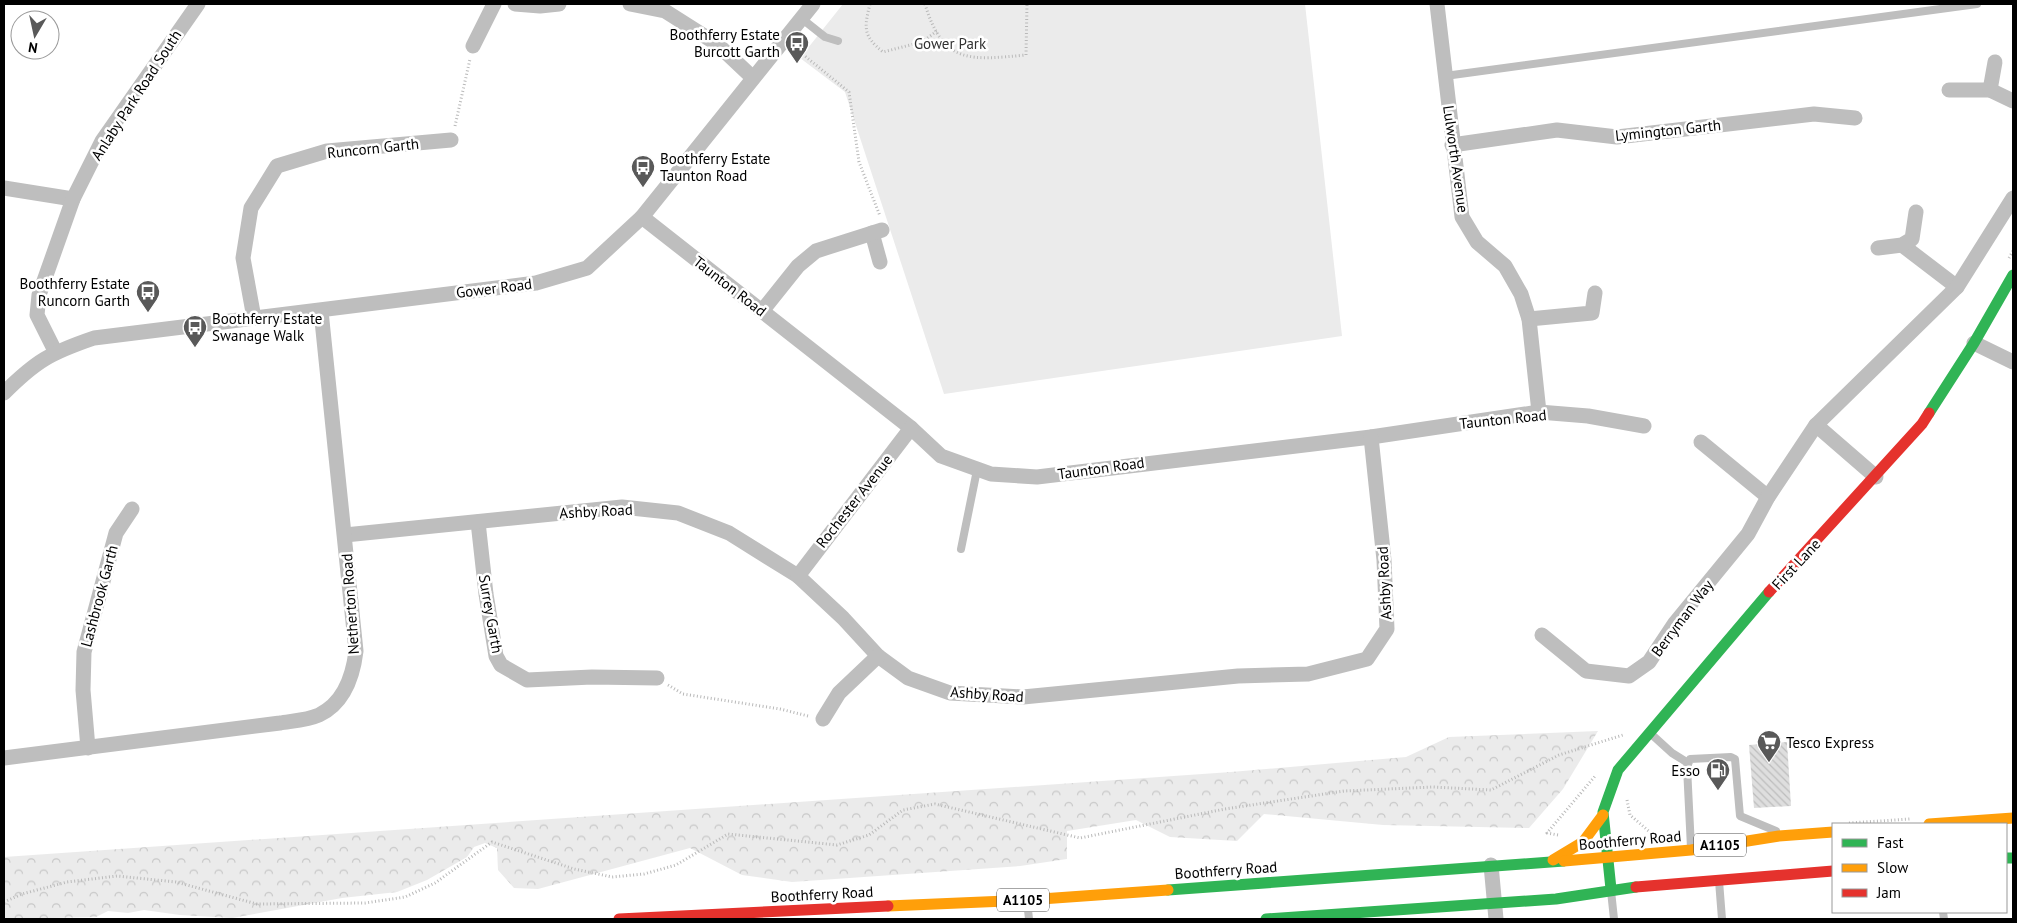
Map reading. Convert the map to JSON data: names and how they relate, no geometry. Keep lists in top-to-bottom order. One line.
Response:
{"streets":{"main road":["First Lane","Boothferry Road","A1105"],"street":["Anlaby Park Road South","Lymington Garth","Runcorn Garth","Lulworth Avenue","Taunton Road","Gower Road","Rochester Avenue","Ashby Road","Lashbrook Garth","Netherton Road","Surrey Garth","Berryman Way"]},"crossings":[["Anlaby Park Road South","Gower Road"],["Lymington Garth","Lulworth Avenue"],["Runcorn Garth","Gower Road"],["Lulworth Avenue","Taunton Road"],["Taunton Road","Gower Road"],["Taunton Road","Rochester Avenue"],["Taunton Road","Ashby Road"],["Gower Road","Netherton Road"],["Rochester Avenue","Ashby Road"],["Ashby Road","Netherton Road"],["Ashby Road","Surrey Garth"],["First Lane","Boothferry Road"],["First Lane","A1105"],["Lashbrook Garth","Netherton Road"]],"parks":["Gower Park"],"places":{"bus stop":["Boothferry Estate Burcott Garth","Boothferry Estate Taunton Road","Boothferry Estate Runcorn Garth","Boothferry Estate Swanage Walk"],"supermarket":["Tesco Express"],"fuel station":["Esso"]},"legend":["Fast","Slow","Jam"],"north":"bottom"}
